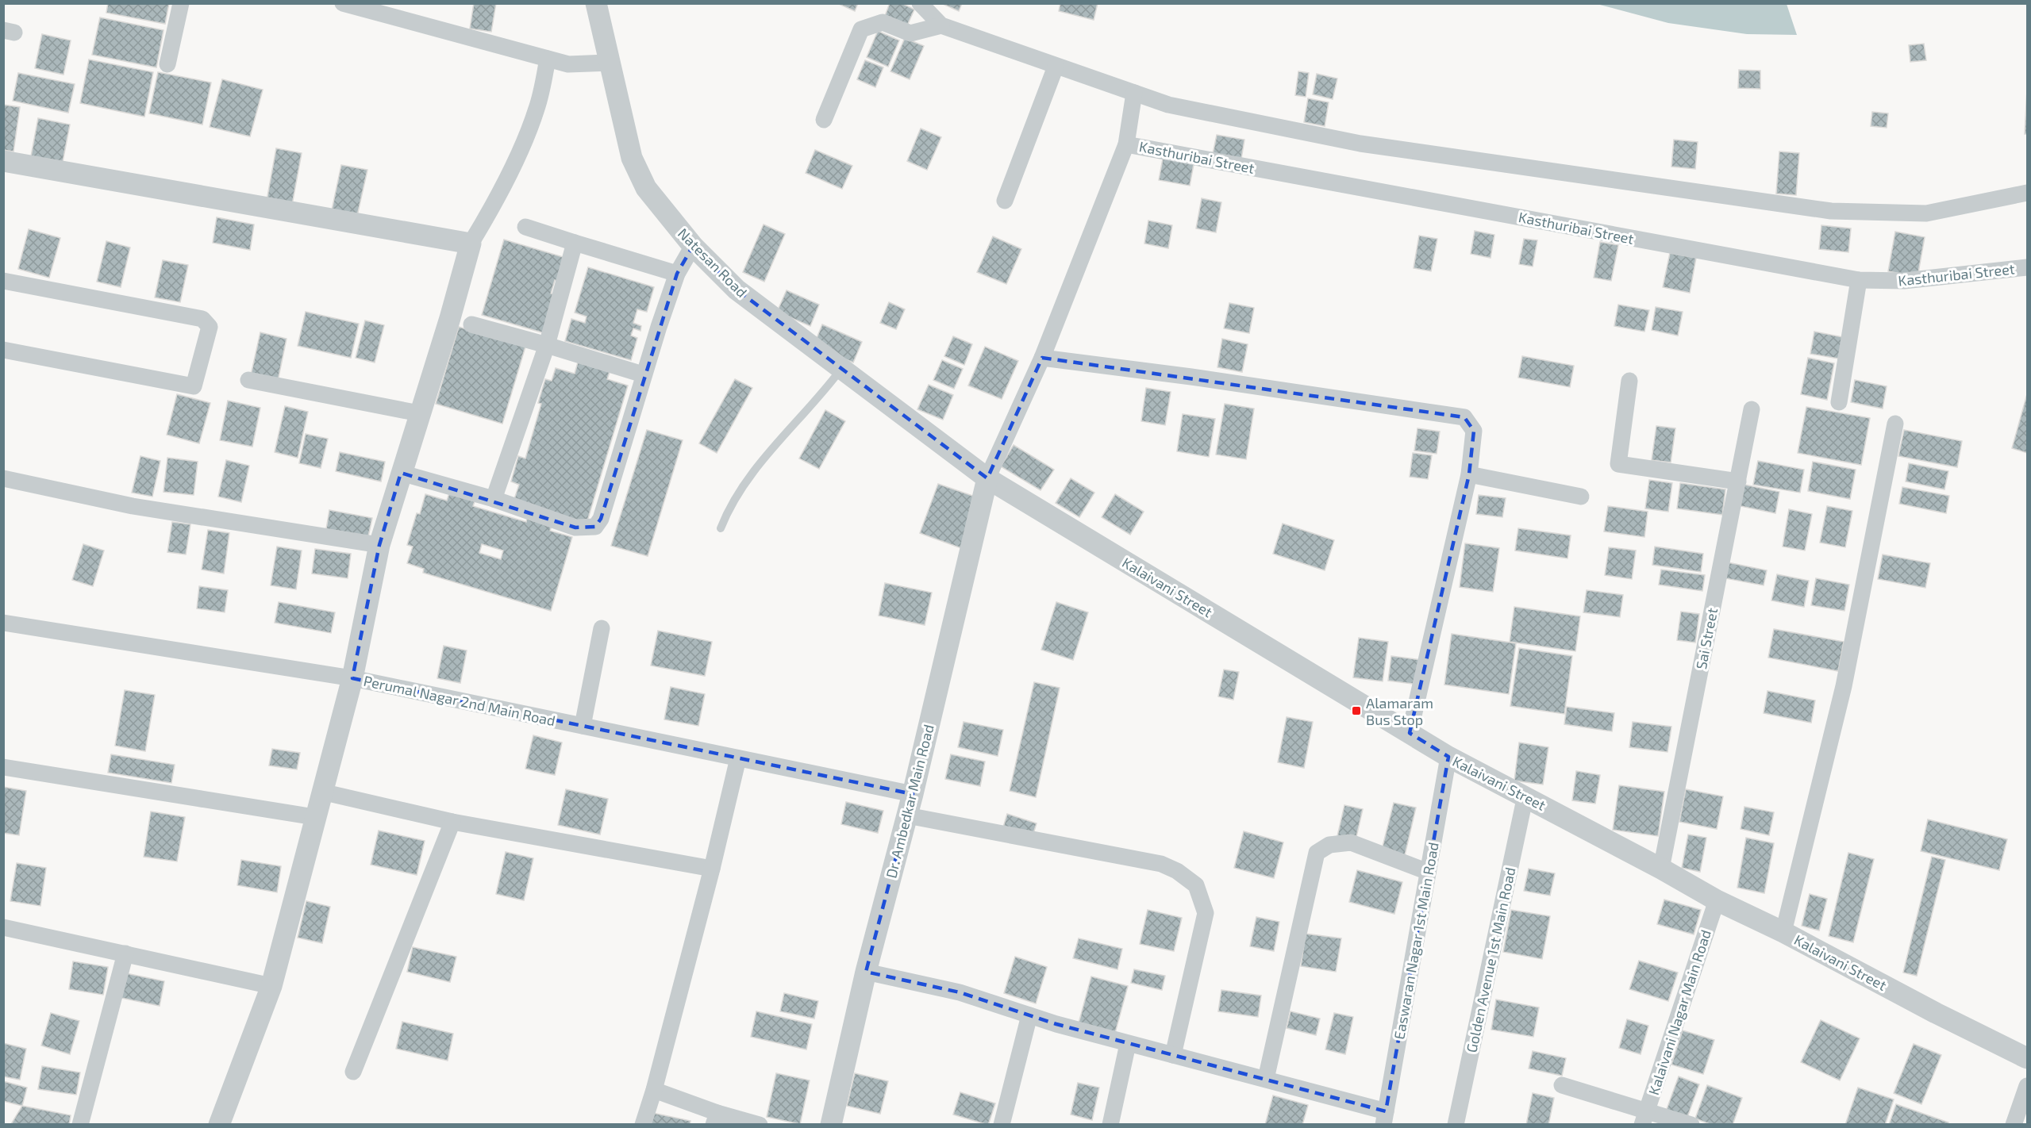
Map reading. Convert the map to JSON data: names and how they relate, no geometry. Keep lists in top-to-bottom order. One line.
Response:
{"streets":{"street":["Kasthuribai Street","Natesan Road","Kalaivani Street","Sai Street","Perumal Nagar 2nd Main Road","Dr. Ambedkar Main Road","Easwaran Nagar 1st Main Road","Golden Avenue 1st Main Road","Kalaivani Nagar Main Road"]},"crossings":[["Natesan Road","Kalaivani Street"],["Natesan Road","Dr. Ambedkar Main Road"],["Kalaivani Street","Sai Street"],["Kalaivani Street","Dr. Ambedkar Main Road"],["Kalaivani Street","Easwaran Nagar 1st Main Road"],["Kalaivani Street","Golden Avenue 1st Main Road"],["Kalaivani Street","Kalaivani Nagar Main Road"],["Perumal Nagar 2nd Main Road","Dr. Ambedkar Main Road"]],"places":{"transit":["Alamaram Bus Stop"]}}
